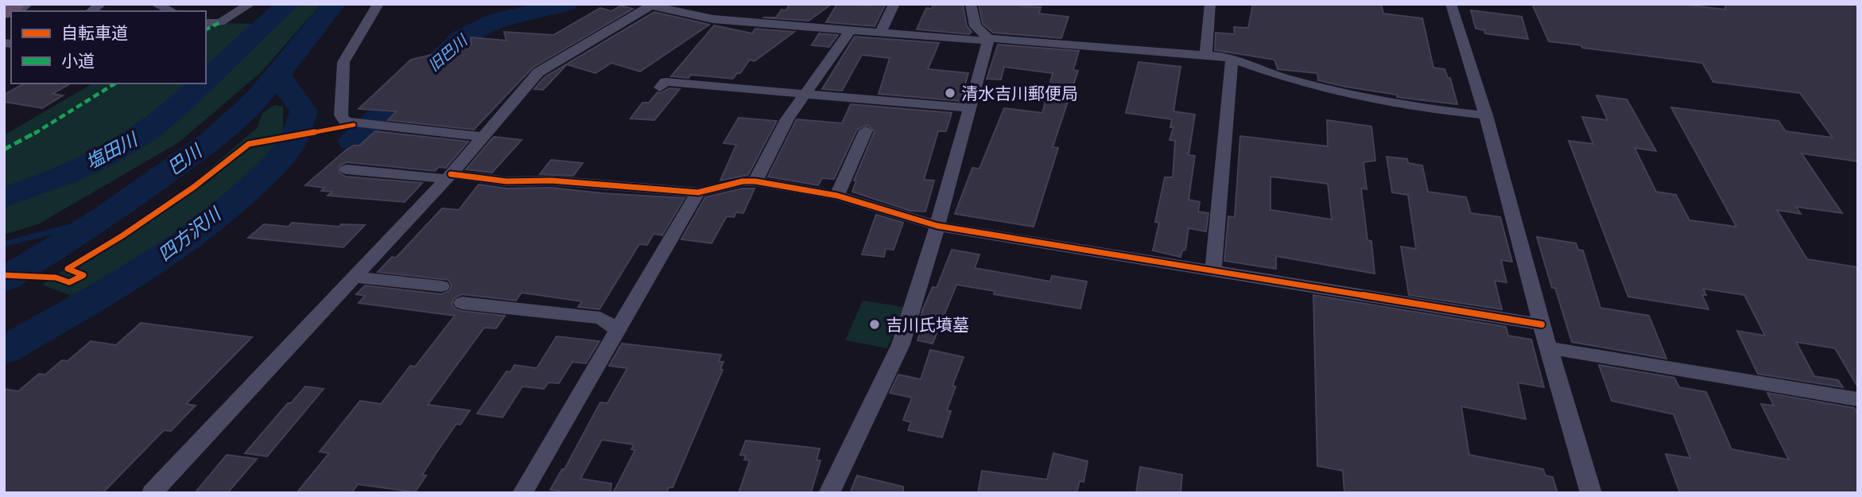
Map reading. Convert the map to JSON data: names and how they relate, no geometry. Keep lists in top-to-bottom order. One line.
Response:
{"water":["旧巴川","塩田川","巴川","四方沢川"],"places":["清水吉川郵便局","吉川氏墳墓"],"legend":["自転車道","小道"]}
